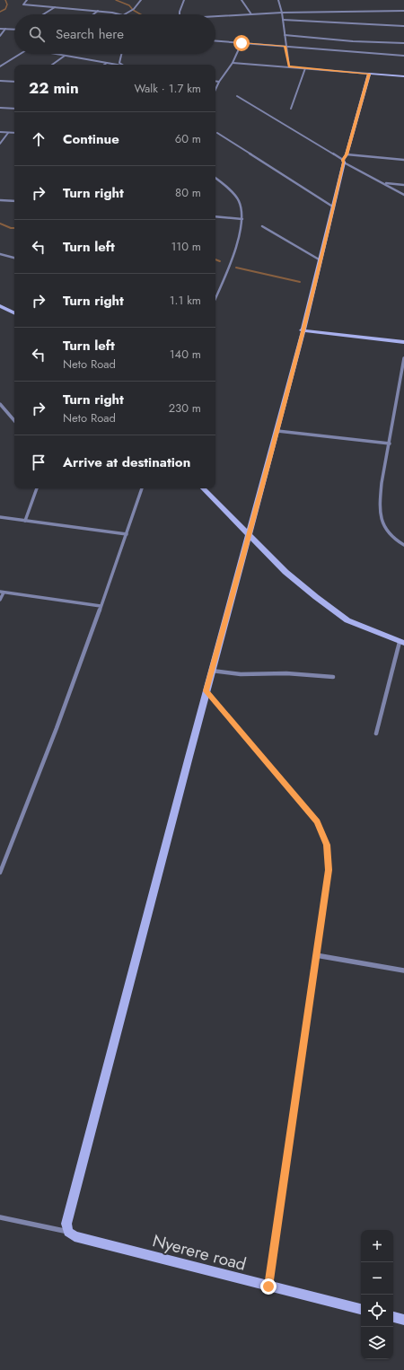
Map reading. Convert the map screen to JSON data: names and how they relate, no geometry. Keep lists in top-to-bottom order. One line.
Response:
{"streets":{"street":["Nyerere road"]},"page":{"search":"Search here","heading":["22 min","Walk · 1.7 km"],"list":[["Continue","60 m"],["Turn right","80 m"],["Turn left","110 m"],["Turn right","1.1 km"],["Turn left","Neto Road","140 m"],["Turn right","Neto Road","230 m"],"Arrive at destination"],"map_buttons":["+","−"]}}
